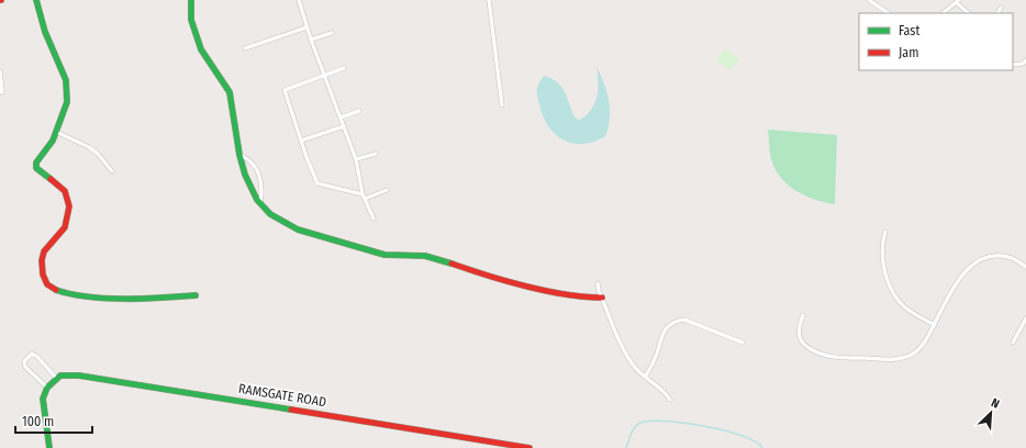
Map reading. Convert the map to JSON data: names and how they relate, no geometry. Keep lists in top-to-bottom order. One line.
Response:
{"streets":{"street":["RAMSGATE ROAD"]},"legend":["Fast","Jam"],"scale_bar":"100 m","north":"top right"}
